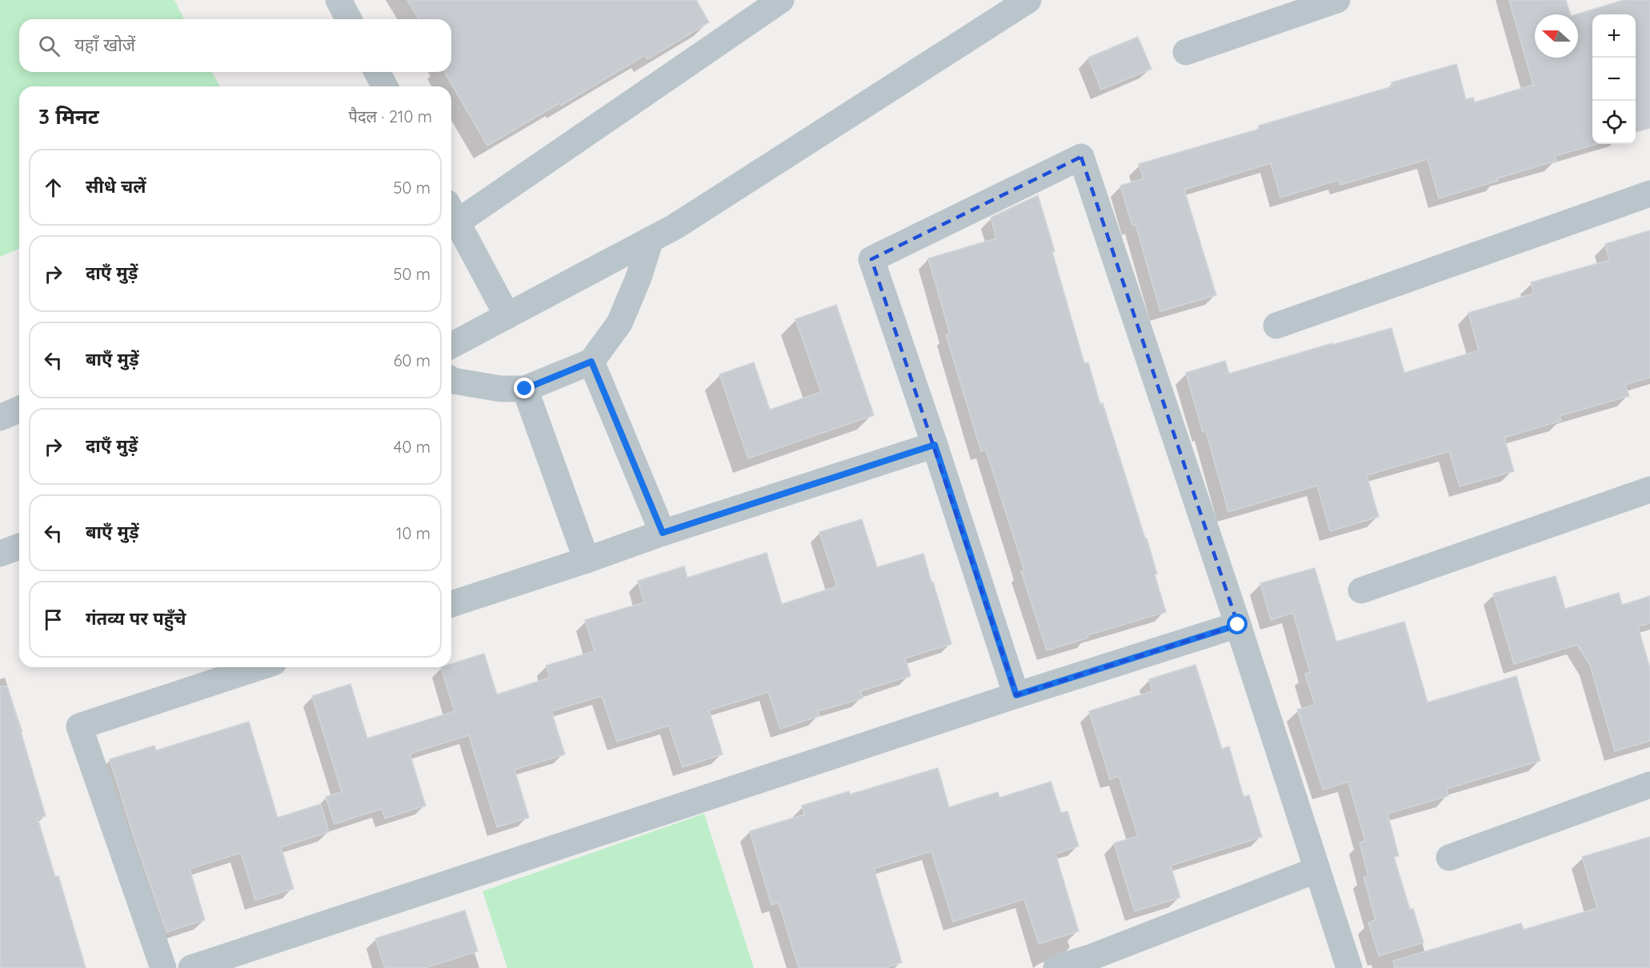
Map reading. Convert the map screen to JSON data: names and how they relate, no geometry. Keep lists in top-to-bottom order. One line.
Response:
{"north":"left","page":{"map_buttons":["+","−"],"search":"यहाँ खोजें","heading":["3 मिनट","पैदल · 210 m"],"list":[["सीधे चलें","50 m"],["दाएँ मुड़ें","50 m"],["बाएँ मुड़ें","60 m"],["दाएँ मुड़ें","40 m"],["बाएँ मुड़ें","10 m"],"गंतव्य पर पहुँचे"]}}
